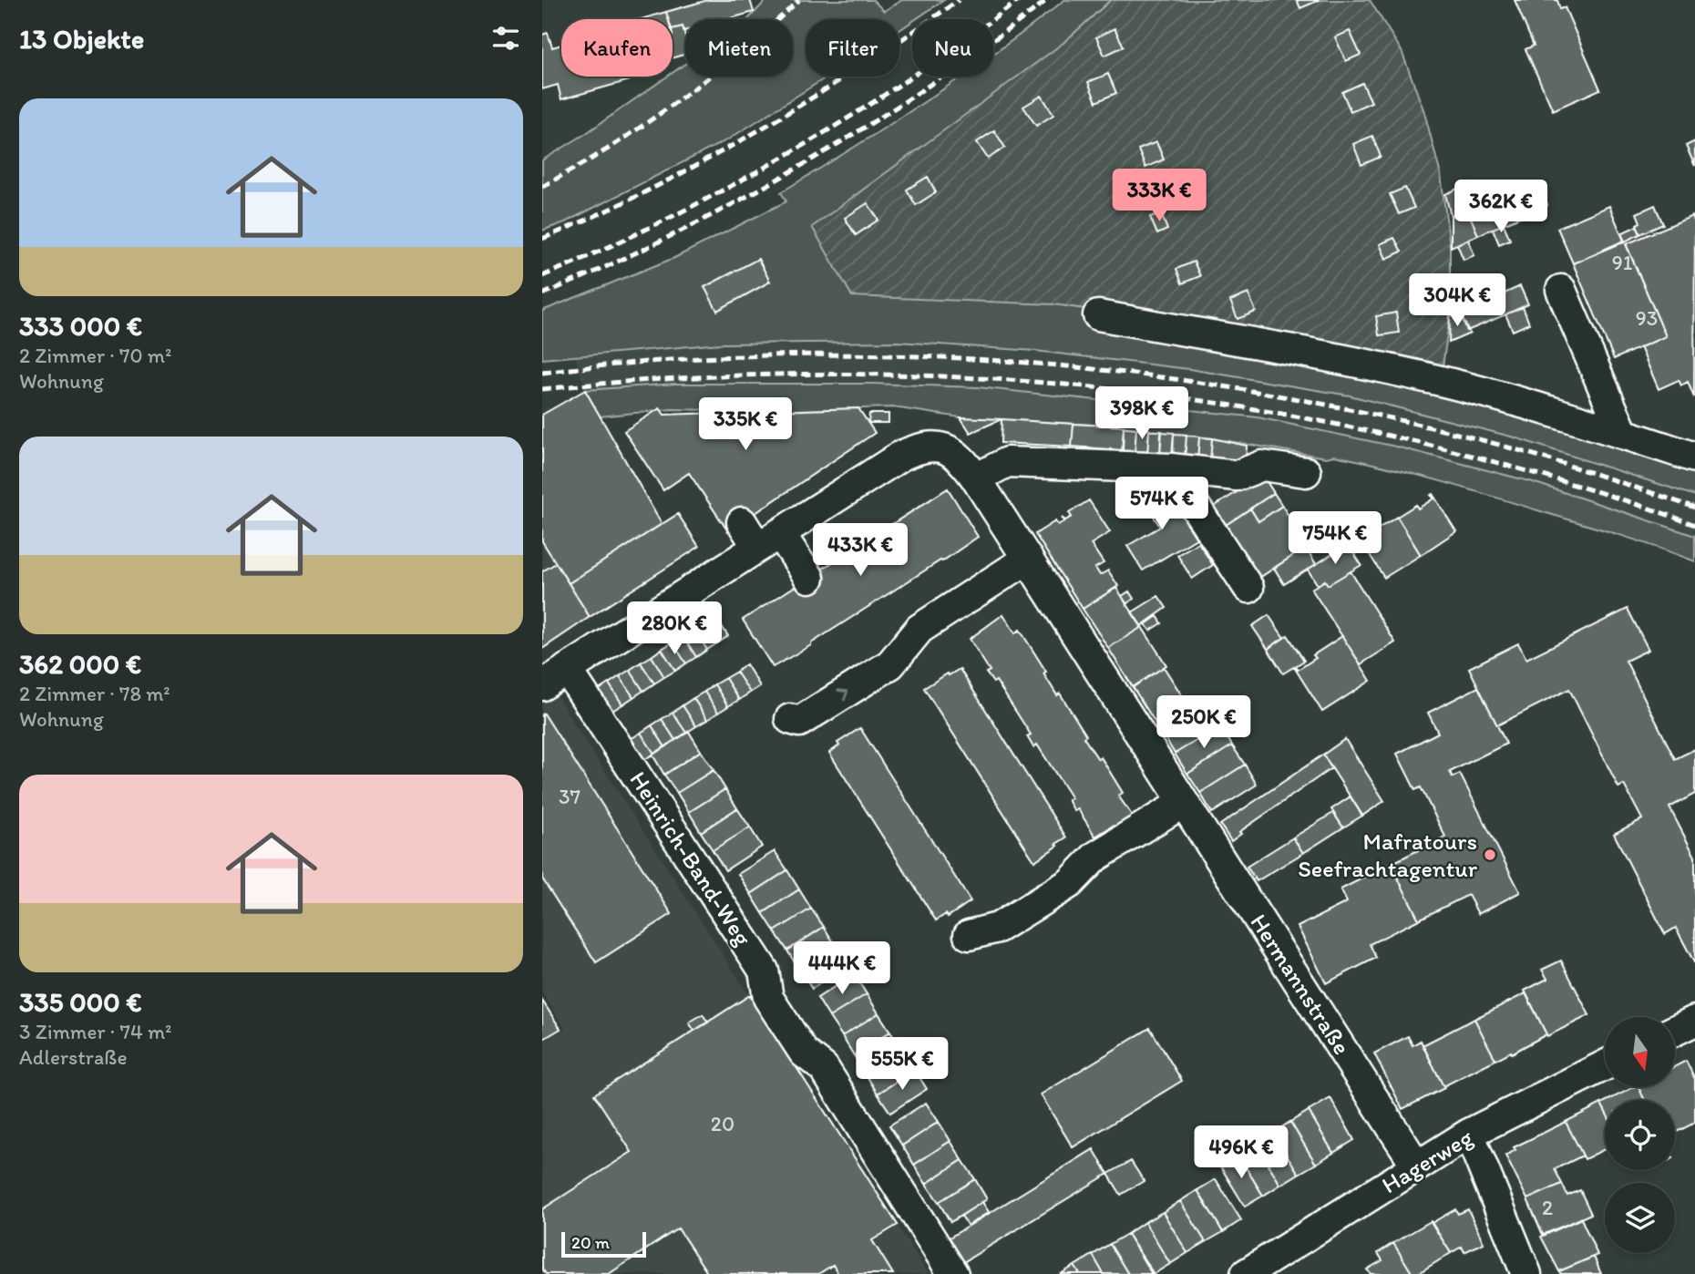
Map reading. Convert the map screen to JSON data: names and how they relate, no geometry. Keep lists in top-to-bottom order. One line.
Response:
{"streets":{"street":["Heinrich-Band-Weg","Hermannstraße","Hagerweg"]},"crossings":[["Hermannstraße","Hagerweg"]],"places":["Mafratours Seefrachtagentur"],"house_numbers":["91","93","37","20","2"],"scale_bar":"20 m","north":"bottom","page":{"heading":"13 Objekte","chip":["Kaufen","Mieten","Filter","Neu"],"list":[{"name":"333 000 €","note":"2 Zimmer · 70 m² · Wohnung"},{"name":"362 000 €","note":"2 Zimmer · 78 m² · Wohnung"},{"name":"335 000 €","note":"3 Zimmer · 74 m² · Adlerstraße"}],"price":["333K €","362K €","304K €","398K €","335K €","574K €","754K €","433K €","280K €","250K €","444K €","555K €","496K €"],"scale":"20 m"}}
